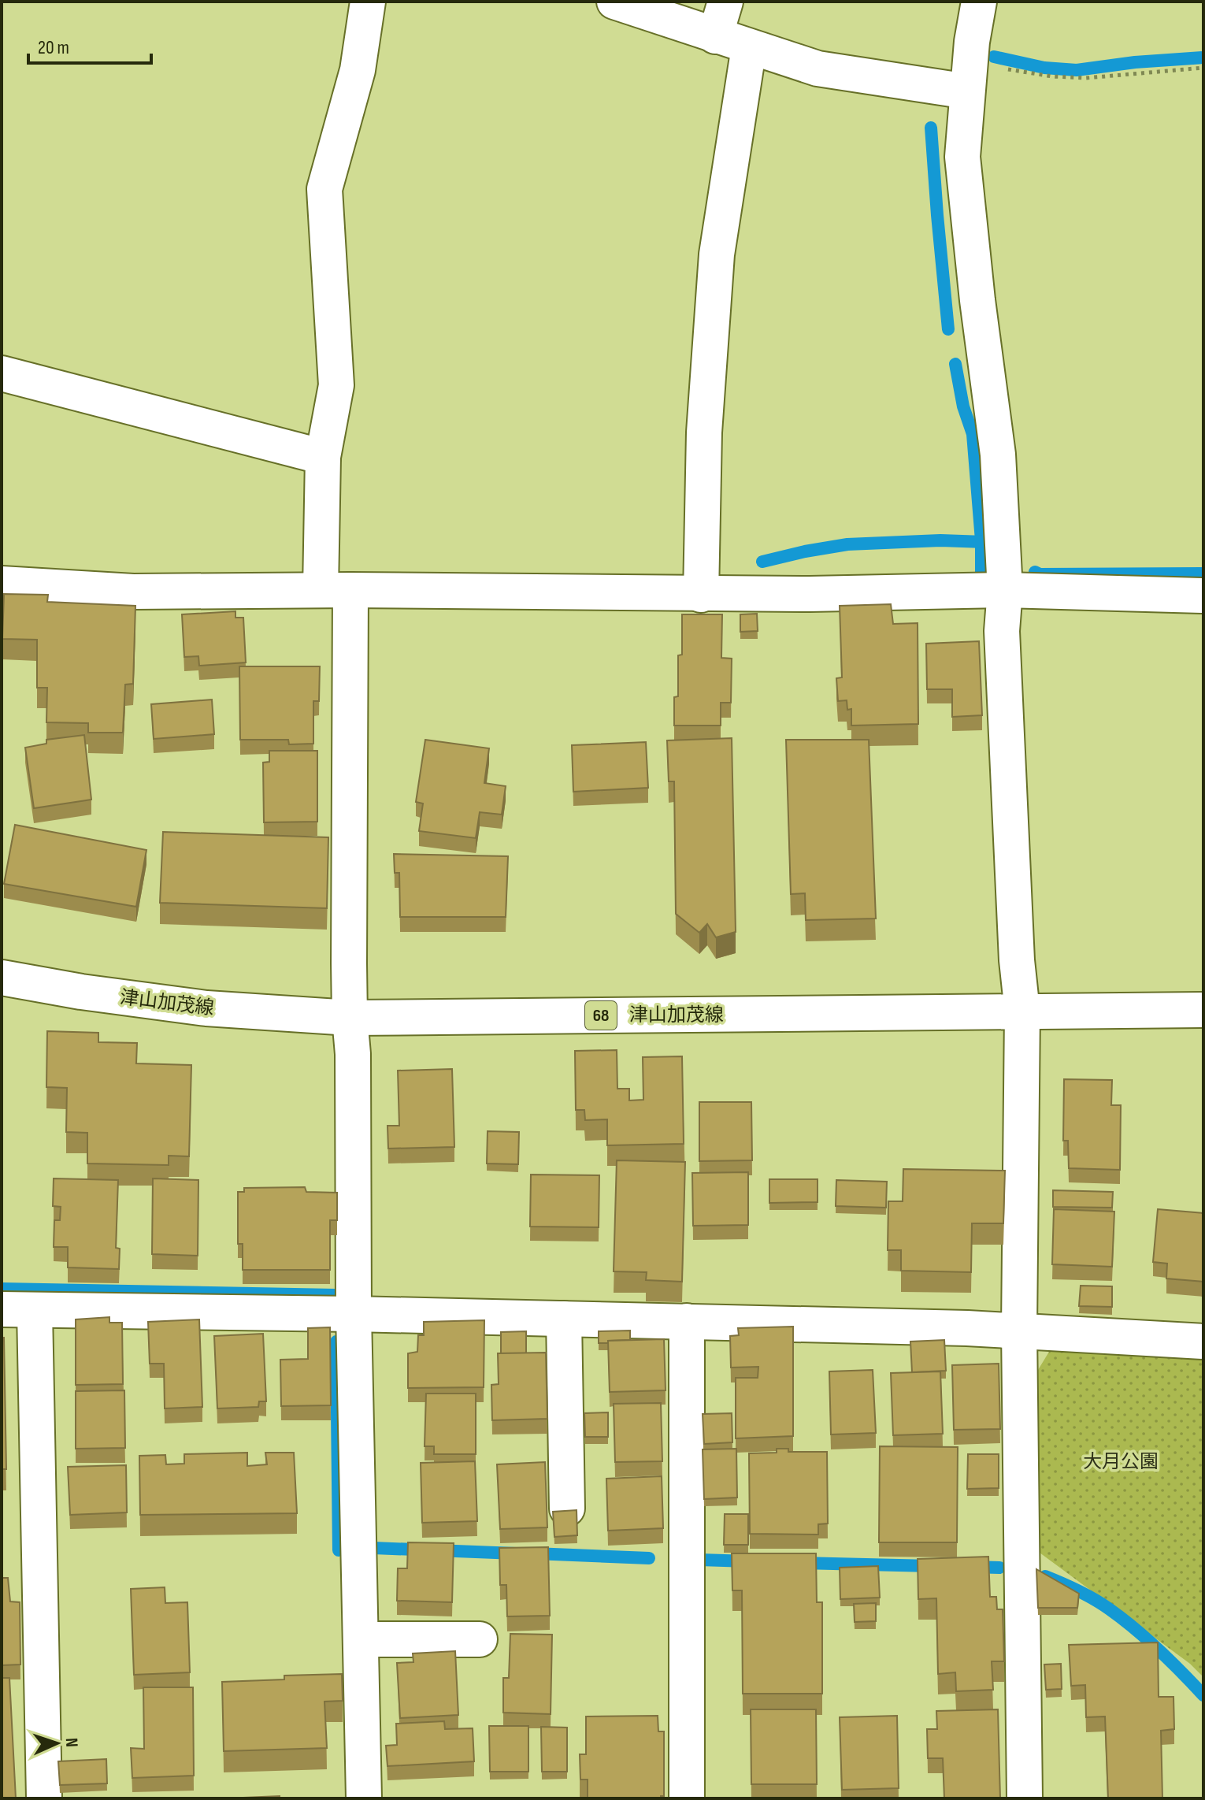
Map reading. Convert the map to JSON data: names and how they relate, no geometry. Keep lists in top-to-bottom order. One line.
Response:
{"streets":{"street":["津山加茂線","68"]},"parks":["大月公園"],"scale_bar":"20 m","north":"right"}
